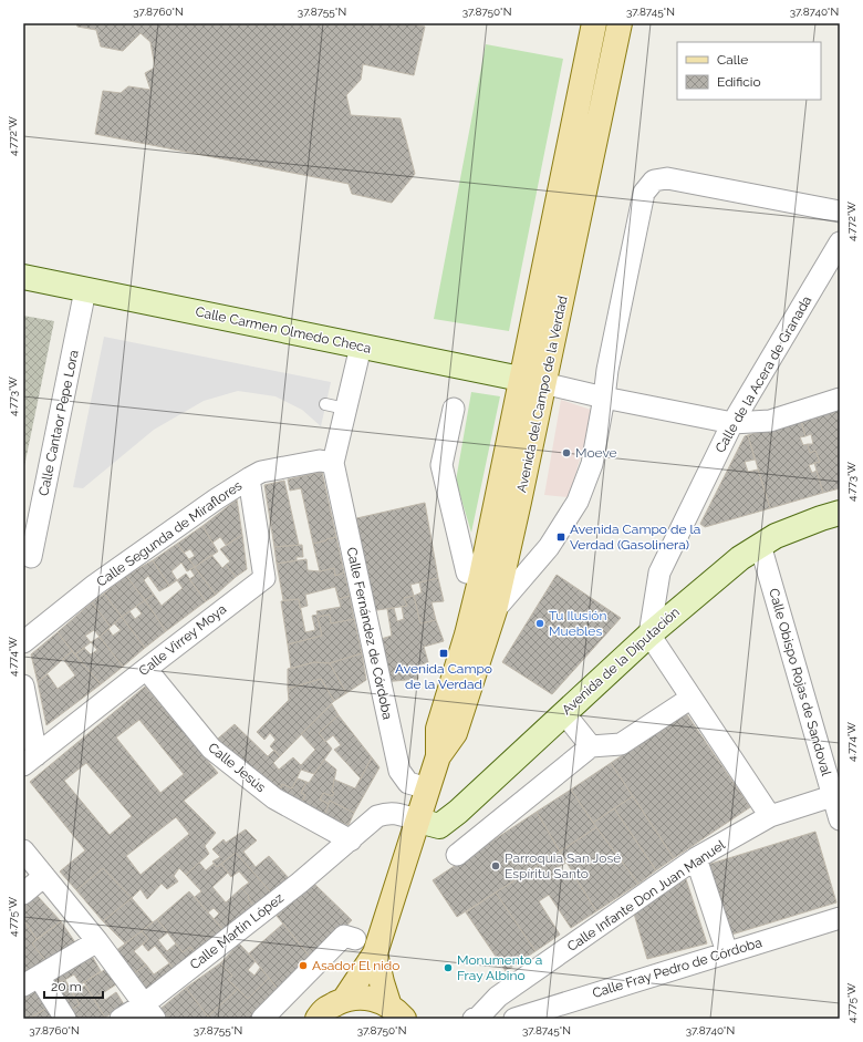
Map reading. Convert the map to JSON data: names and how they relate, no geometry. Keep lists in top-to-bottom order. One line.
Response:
{"streets":{"main road":["Avenida del Campo de la Verdad"],"street":["Calle Carmen Olmedo Checa","Calle de la Acera de Granada","Calle Cantaor Pepe Lora","Calle Segunda de Miraflores","Calle Fernández de Córdoba","Calle Virrey Moya","Avenida de la Diputación","Calle Obispo Rojas de Sandoval","Calle Jesús","Calle Infante Don Juan Manuel","Calle Martín López","Calle Fray Pedro de Córdoba"]},"crossings":[["Calle Carmen Olmedo Checa","Avenida del Campo de la Verdad"],["Calle Carmen Olmedo Checa","Calle Cantaor Pepe Lora"],["Calle de la Acera de Granada","Avenida de la Diputación"],["Avenida del Campo de la Verdad","Calle Fernández de Córdoba"],["Avenida del Campo de la Verdad","Avenida de la Diputación"],["Avenida del Campo de la Verdad","Calle Martín López"],["Calle Segunda de Miraflores","Calle Fernández de Córdoba"],["Calle Segunda de Miraflores","Calle Virrey Moya"],["Calle Virrey Moya","Calle Jesús"],["Avenida de la Diputación","Calle Obispo Rojas de Sandoval"],["Avenida de la Diputación","Calle Martín López"],["Calle Obispo Rojas de Sandoval","Calle Infante Don Juan Manuel"],["Calle Jesús","Calle Martín López"]],"places":{"other":["Moeve","Tu Ilusión Muebles","Parroquia San José Espíritu Santo","Asador El nido","Monumento a Fray Albino"],"transit":["Avenida Campo de la Verdad (Gasolinera)","Avenida Campo de la Verdad"]},"legend":["Calle","Edificio"],"scale_bar":"20 m","coordinates":["37.8760°N","37.8755°N","37.8750°N","37.8745°N","37.8740°N","4.772°W","4.773°W","4.774°W","4.775°W"]}
